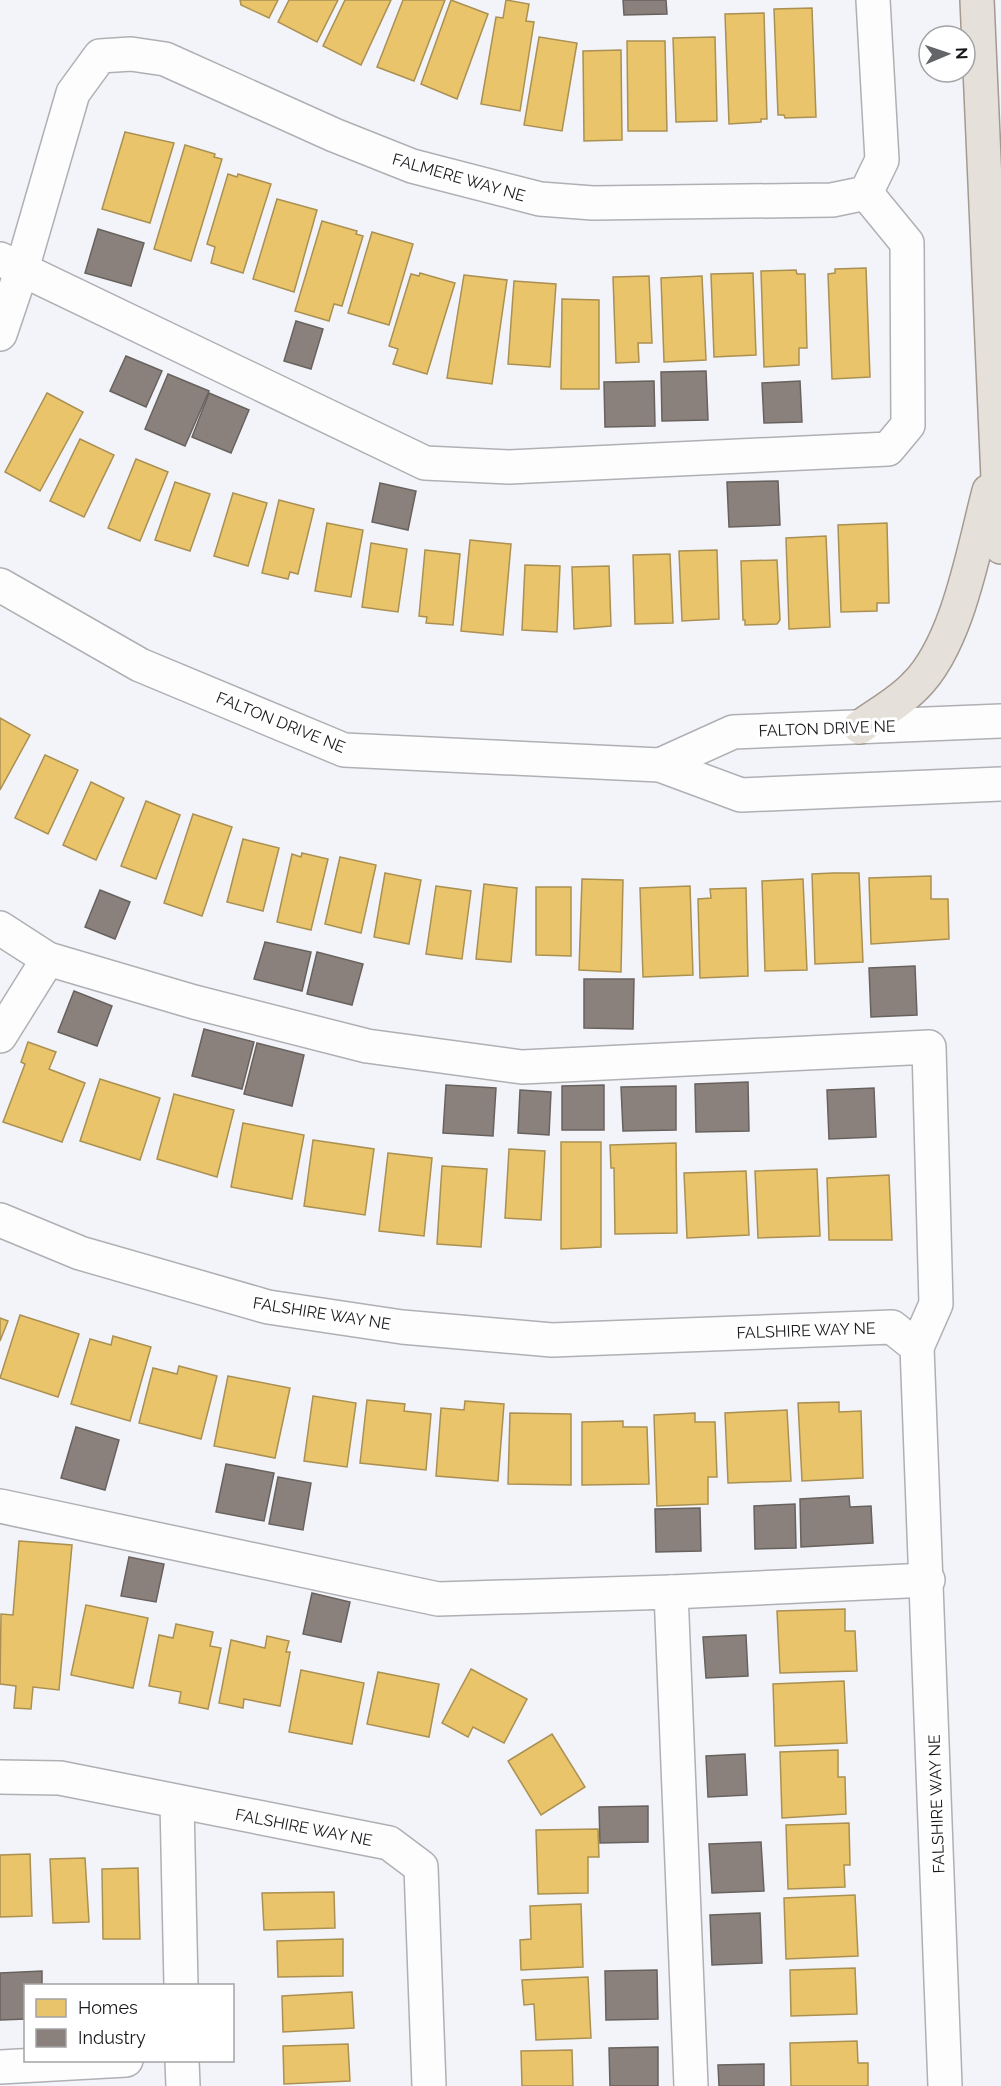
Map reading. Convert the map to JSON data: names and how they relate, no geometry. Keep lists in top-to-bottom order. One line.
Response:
{"streets":{"street":["FALMERE WAY NE","FALTON DRIVE NE","FALSHIRE WAY NE"]},"legend":["Homes","Industry"],"north":"right"}
